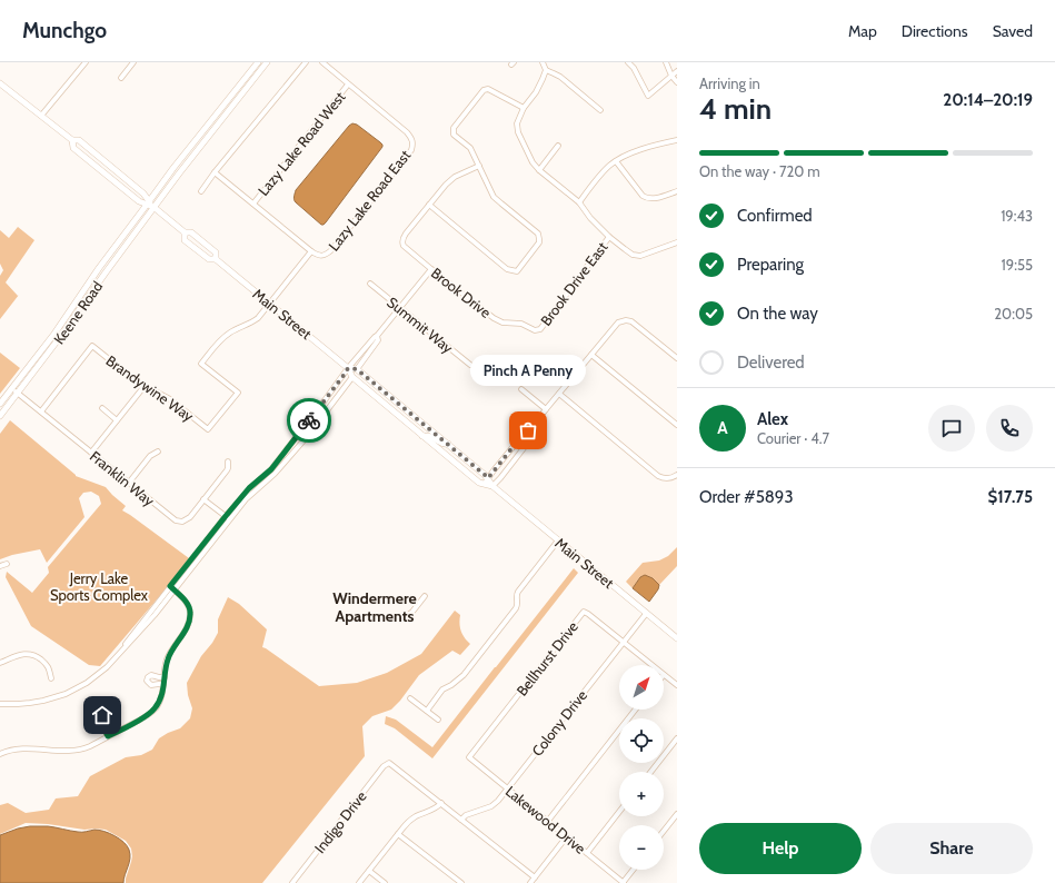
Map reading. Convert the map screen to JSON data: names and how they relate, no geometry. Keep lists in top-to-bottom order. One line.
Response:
{"streets":{"main road":["Keene Road","Main Street"],"street":["Lazy Lake Road West","Lazy Lake Road East","Brook Drive East","Brook Drive","Summit Way","Brandywine Way","Franklin Way","Bellhurst Drive","Colony Drive","Lakewood Drive","Indigo Drive"]},"crossings":[["Lazy Lake Road West","Lazy Lake Road East"],["Lazy Lake Road East","Main Street"],["Lazy Lake Road East","Brandywine Way"],["Brook Drive East","Brook Drive"],["Keene Road","Main Street"],["Keene Road","Franklin Way"],["Main Street","Colony Drive"],["Brandywine Way","Franklin Way"],["Bellhurst Drive","Colony Drive"],["Bellhurst Drive","Lakewood Drive"],["Colony Drive","Lakewood Drive"]],"districts":["Windermere Apartments"],"parks":["Jerry Lake Sports Complex"],"places":["Pinch A Penny"],"north":"top right","page":{"header":"Munchgo","nav":["Map","Directions","Saved"],"heading":["4 min","Arriving in","20:14–20:19"],"panel":["Alex","Courier · 4.7","Order #5893","$17.75"],"bar":"On the way · 720 m","list":[["Confirmed","19:43"],["Preparing","19:55"],["On the way","20:05"],"Delivered"],"bubble":"Pinch A Penny","round":"A","map_buttons":["+","−"],"buttons":["Help","Share"]}}
